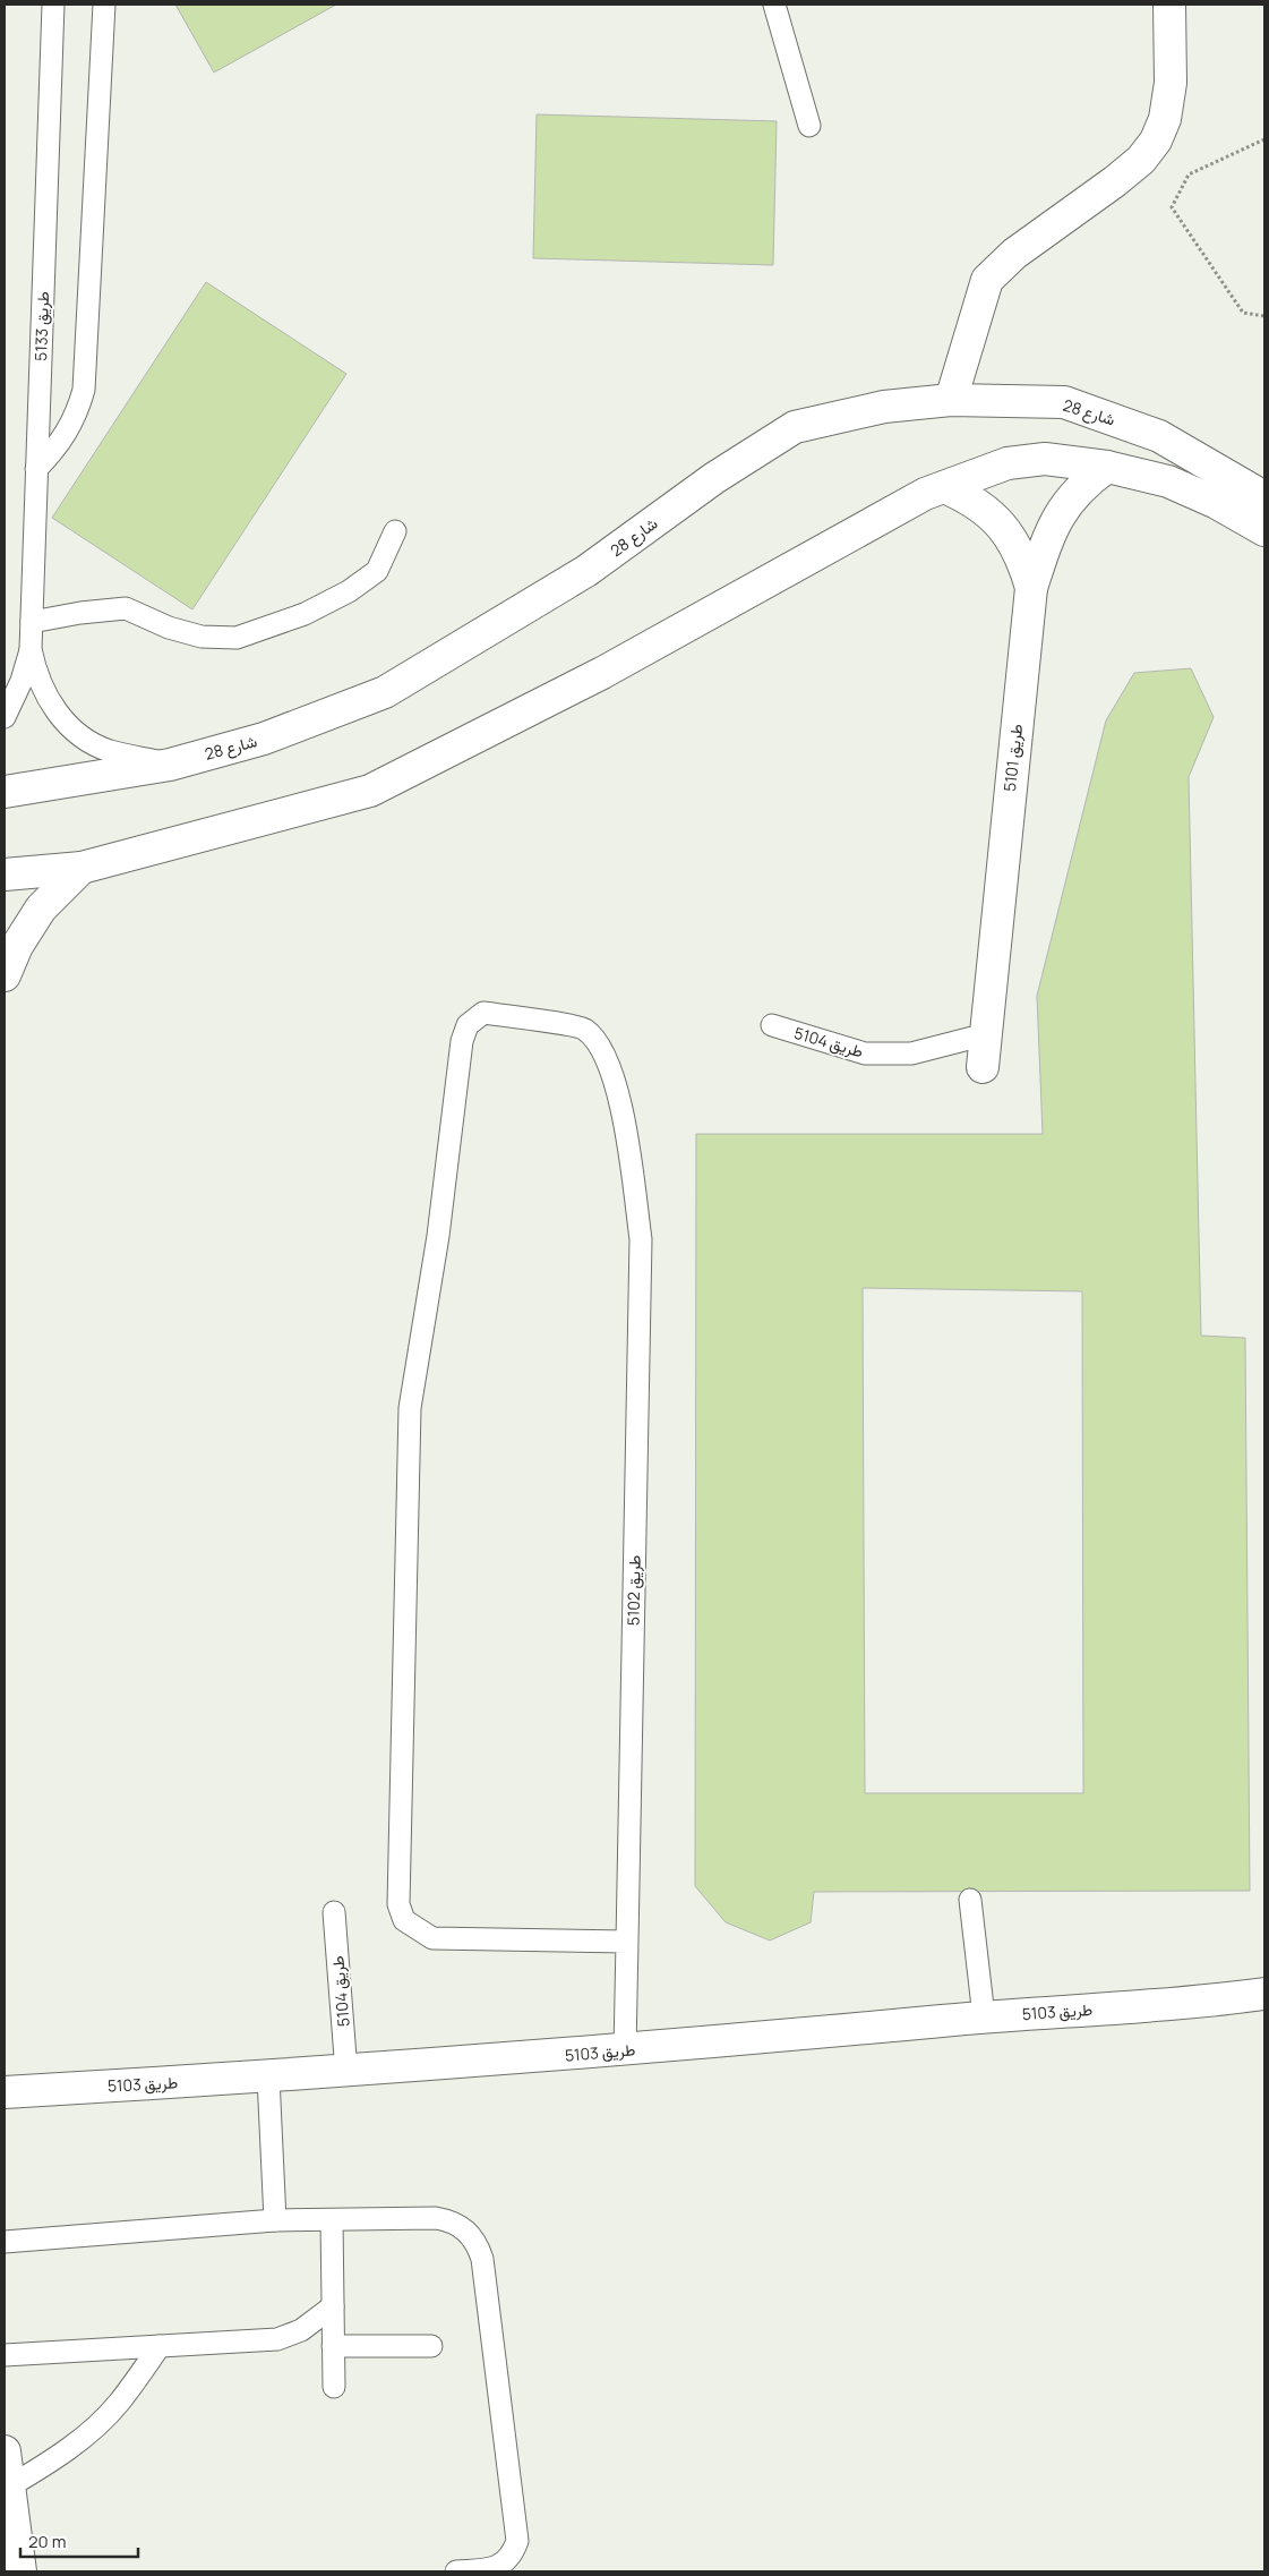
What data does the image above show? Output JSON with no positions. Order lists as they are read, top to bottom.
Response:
{
  "streets": {
    "main road": ["شارع 28", "طريق 5101", "طريق 5103"],
    "lane": ["طريق 5133", "طريق 5104", "طريق 5102"]
  },
  "crossings": [
    ["طريق 5133", "شارع 28"],
    ["طريق 5101", "طريق 5104"],
    ["طريق 5104", "طريق 5103"],
    ["طريق 5102", "طريق 5103"]
  ],
  "scale_bar": "20 m"
}
